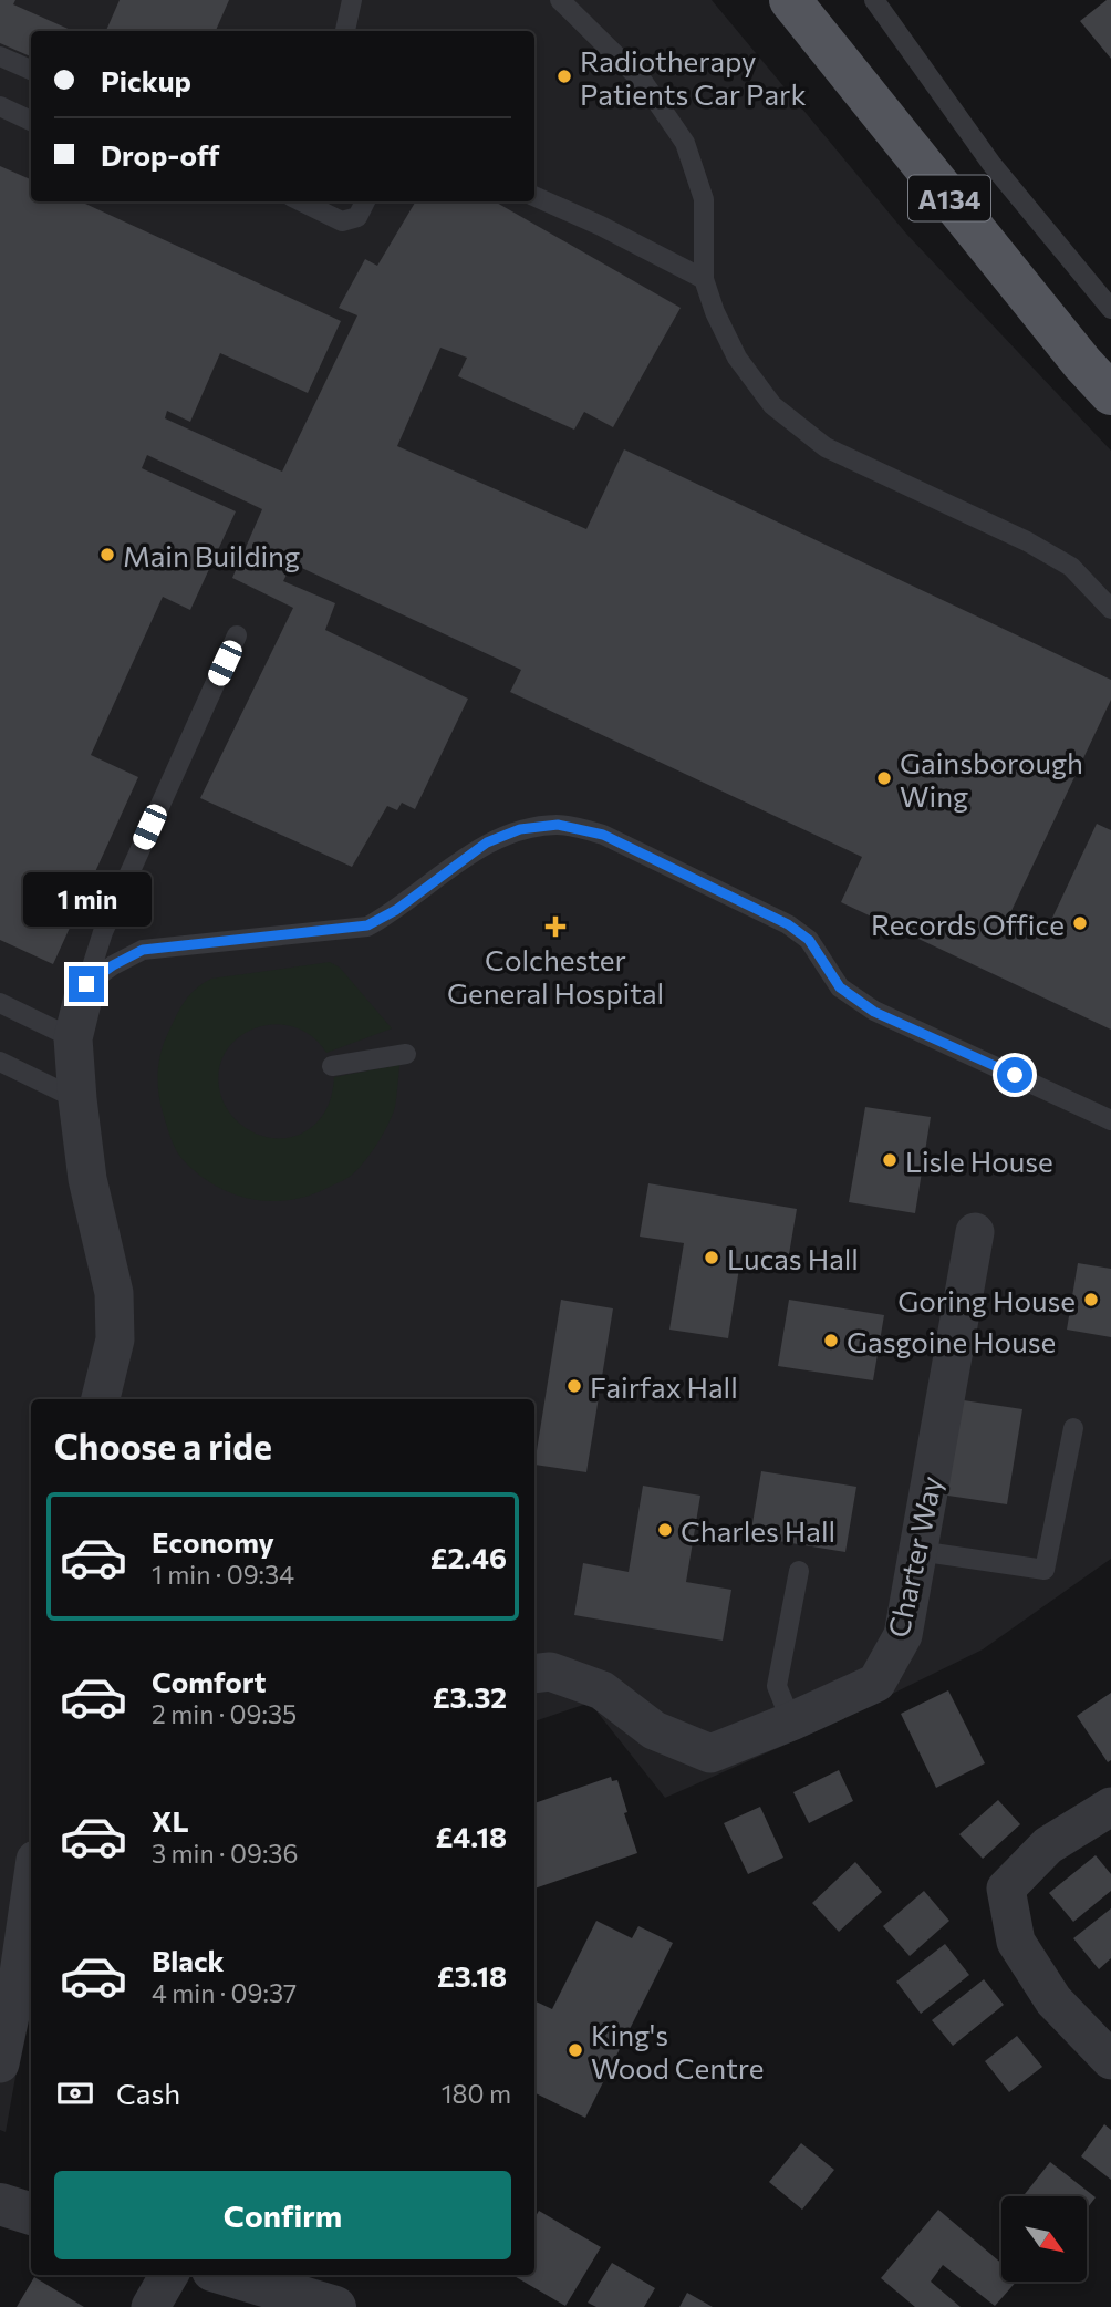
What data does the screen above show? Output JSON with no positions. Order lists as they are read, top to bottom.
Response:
{
  "streets": {
    "main road": ["A134"],
    "street": ["Charter Way"]
  },
  "places": {
    "other": [
      "Radiotherapy Patients Car Park",
      "Main Building",
      "Gainsborough Wing",
      "Records Office",
      "Lisle House",
      "Lucas Hall",
      "Goring House",
      "Gasgoine House",
      "Fairfax Hall",
      "Charles Hall",
      "King's Wood Centre"
    ],
    "health": ["Colchester General Hospital"]
  },
  "north": "bottom right",
  "page": {
    "banner": ["Pickup", "Drop-off"],
    "bubble": "1 min",
    "heading": "Choose a ride",
    "list": [
      {
        "name": "Economy",
        "note": "1 min · 09:34",
        "value": "£2.46"
      },
      {
        "name": "Comfort",
        "note": "2 min · 09:35",
        "value": "£3.32"
      },
      {
        "name": "XL",
        "note": "3 min · 09:36",
        "value": "£4.18"
      },
      {
        "name": "Black",
        "note": "4 min · 09:37",
        "value": "£3.18"
      }
    ],
    "pay": ["Cash", "180 m"],
    "buttons": "Confirm"
  }
}
